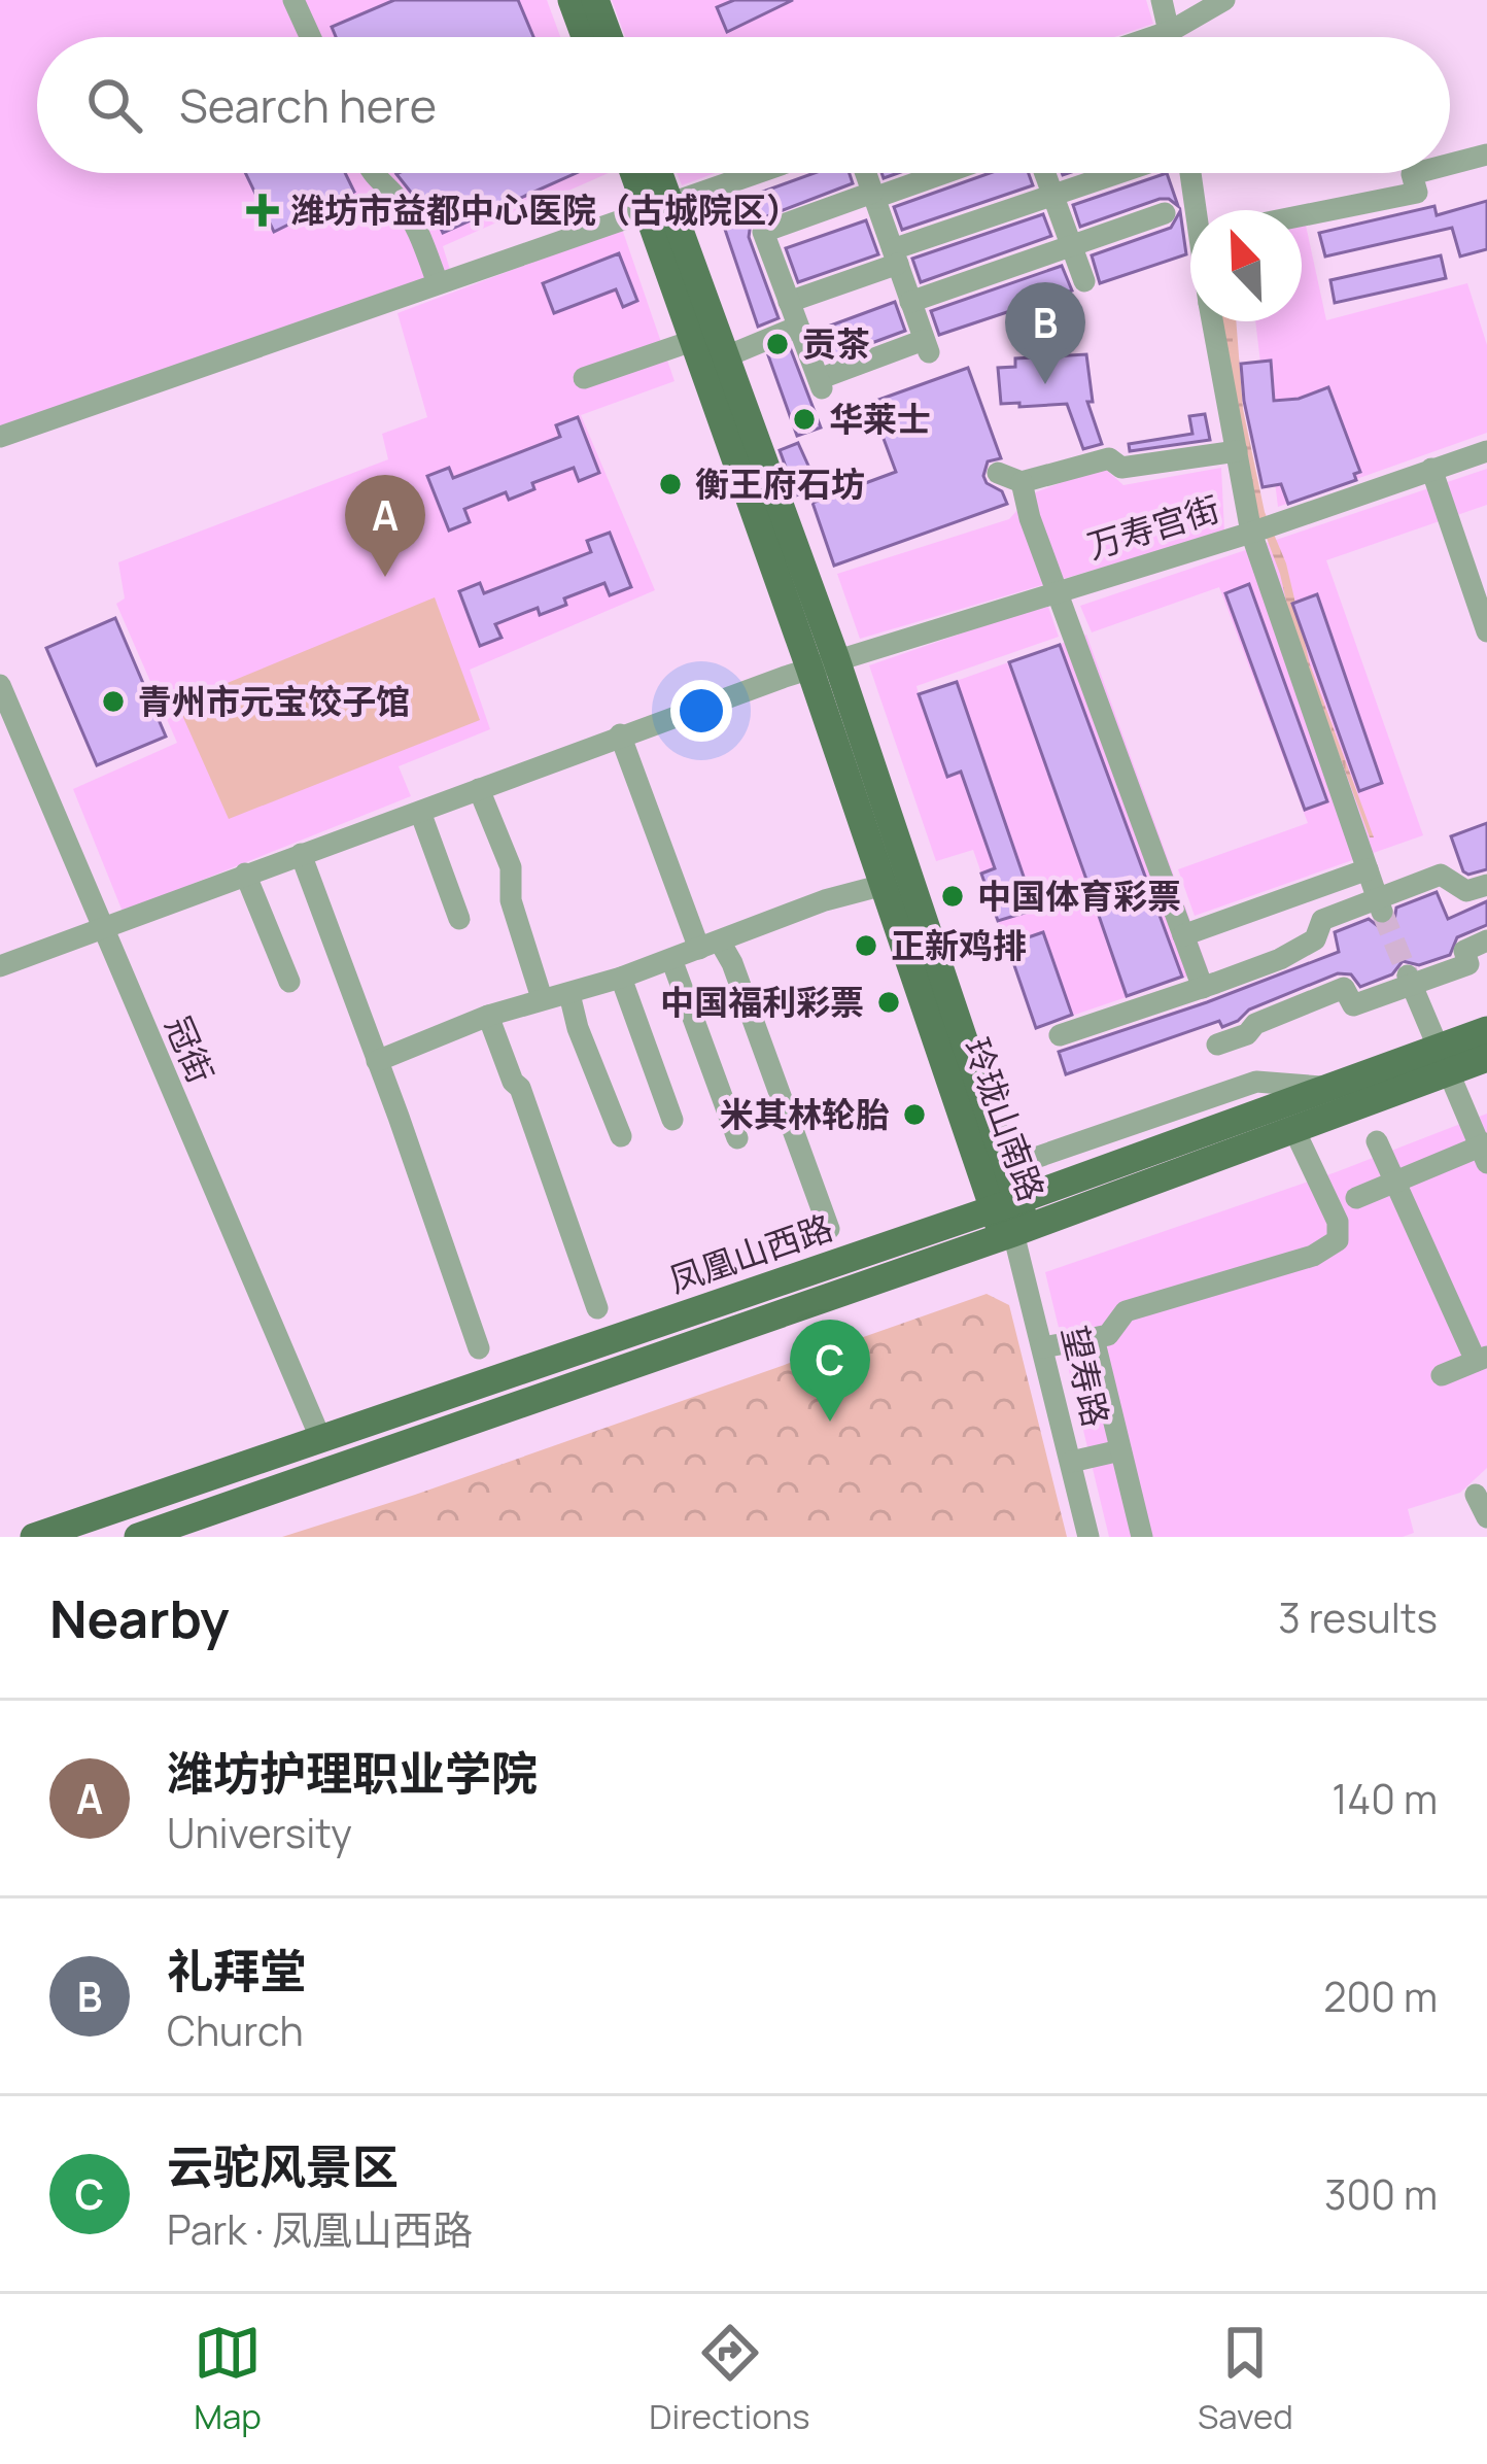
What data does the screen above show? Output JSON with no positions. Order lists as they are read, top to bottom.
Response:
{
  "streets": {
    "main road": ["玲珑山南路", "凤凰山西路"],
    "street": ["万寿宫街", "冠街", "望寿路"]
  },
  "crossings": [
    ["万寿宫街", "冠街"],
    ["万寿宫街", "玲珑山南路"],
    ["冠街", "凤凰山西路"],
    ["玲珑山南路", "凤凰山西路"],
    ["玲珑山南路", "望寿路"],
    ["凤凰山西路", "望寿路"]
  ],
  "places": {
    "health": ["潍坊市益都中心医院（古城院区）"],
    "other": [
      "贡茶",
      "华莱士",
      "衡王府石坊",
      "青州市元宝饺子馆",
      "中国体育彩票",
      "正新鸡排",
      "中国福利彩票",
      "米其林轮胎"
    ]
  },
  "north": "top left",
  "page": {
    "search": "Search here",
    "pins": ["B", "A", "C"],
    "heading": ["Nearby", "3 results"],
    "list": [
      {
        "mark": "A",
        "name": "潍坊护理职业学院",
        "note": "University",
        "value": "140 m"
      },
      {
        "mark": "B",
        "name": "礼拜堂",
        "note": "Church",
        "value": "200 m"
      },
      {
        "mark": "C",
        "name": "云驼风景区",
        "note": "Park · 凤凰山西路",
        "value": "300 m"
      }
    ],
    "nav": ["Map", "Directions", "Saved"]
  }
}
